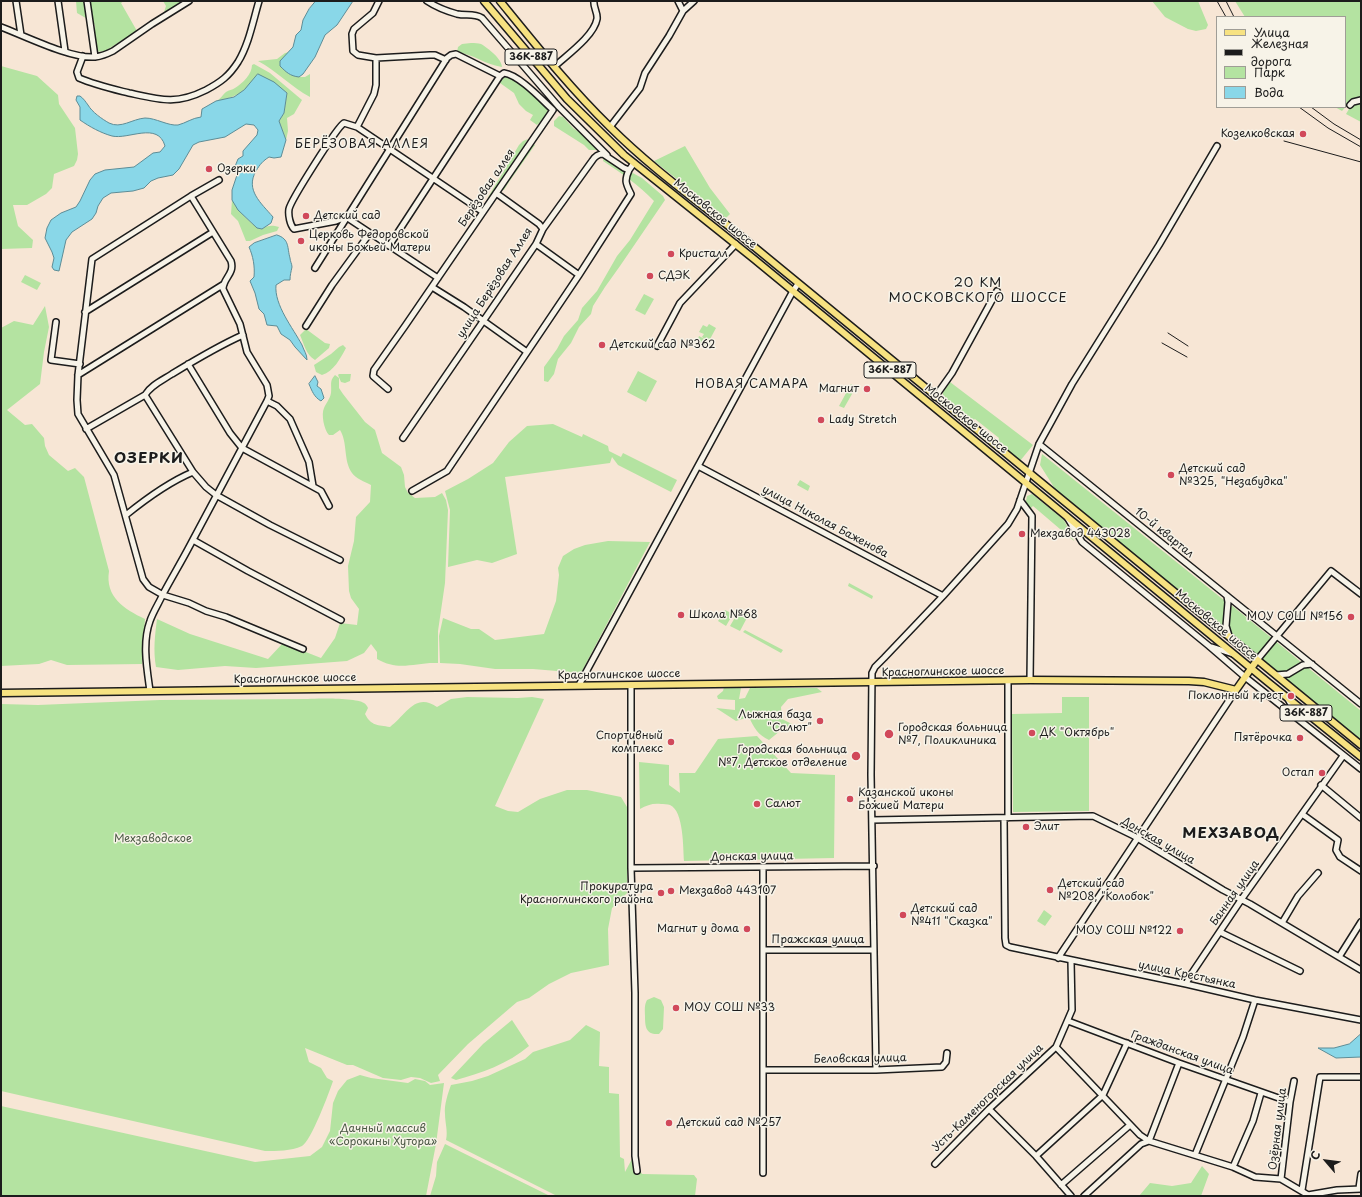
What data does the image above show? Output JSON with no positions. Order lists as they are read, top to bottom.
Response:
{
  "streets": {
    "main road": ["36К-887", "Московское шоссе", "Красноглинское шоссе"],
    "street": [
      "Берёзовая аллея",
      "улица Берёзовая Аллея",
      "улица Николая Баженова",
      "10-й квартал",
      "Донская улица",
      "Банная улица",
      "Пражская улица",
      "улица Крестьянка",
      "Гражданская улица",
      "Беловская улица",
      "Усть-Каменогорская улица",
      "Озёрная улица"
    ]
  },
  "crossings": [
    ["Донская улица", "Банная улица"],
    ["Донская улица", "улица Крестьянка"],
    ["Банная улица", "улица Крестьянка"],
    ["Гражданская улица", "Озёрная улица"]
  ],
  "districts": [
    "БЕРЁЗОВАЯ АЛЛЕЯ",
    "20 КМ МОСКОВСКОГО ШОССЕ",
    "НОВАЯ САМАРА",
    "ОЗЕРКИ",
    "МЕХЗАВОД"
  ],
  "parks": ["Мехзаводское", "Дачный массив «Сорокины Хутора»"],
  "places": [
    "Козелковская",
    "Озерки",
    "Детский сад",
    "Церковь Федоровской иконы Божьей Матери",
    "Кристалл",
    "СДЭК",
    "Детский сад №362",
    "Магнит",
    "Lady Stretch",
    "Детский сад №325, \"Незабудка\"",
    "Мехзавод 443028",
    "Школа №68",
    "МОУ СОШ №156",
    "Поклонный крест",
    "Лыжная база \"Салют\"",
    "ДК \"Октябрь\"",
    "Городская больница №7, Поликлиника",
    "Пятёрочка",
    "Спортивный комплекс",
    "Городская больница №7, Детское отделение",
    "Остап",
    "Казанской иконы Божией Матери",
    "Салют",
    "Элит",
    "Детский сад №208, \"Колобок\"",
    "Мехзавод 443107",
    "Прокуратура Красноглинского района",
    "Детский сад №411 \"Сказка\"",
    "Магнит у дома",
    "МОУ СОШ №122",
    "МОУ СОШ №33",
    "Детский сад №257"
  ],
  "legend": [
    "Улица",
    "Железная дорога",
    "Парк",
    "Вода"
  ],
  "north": "top left"
}
